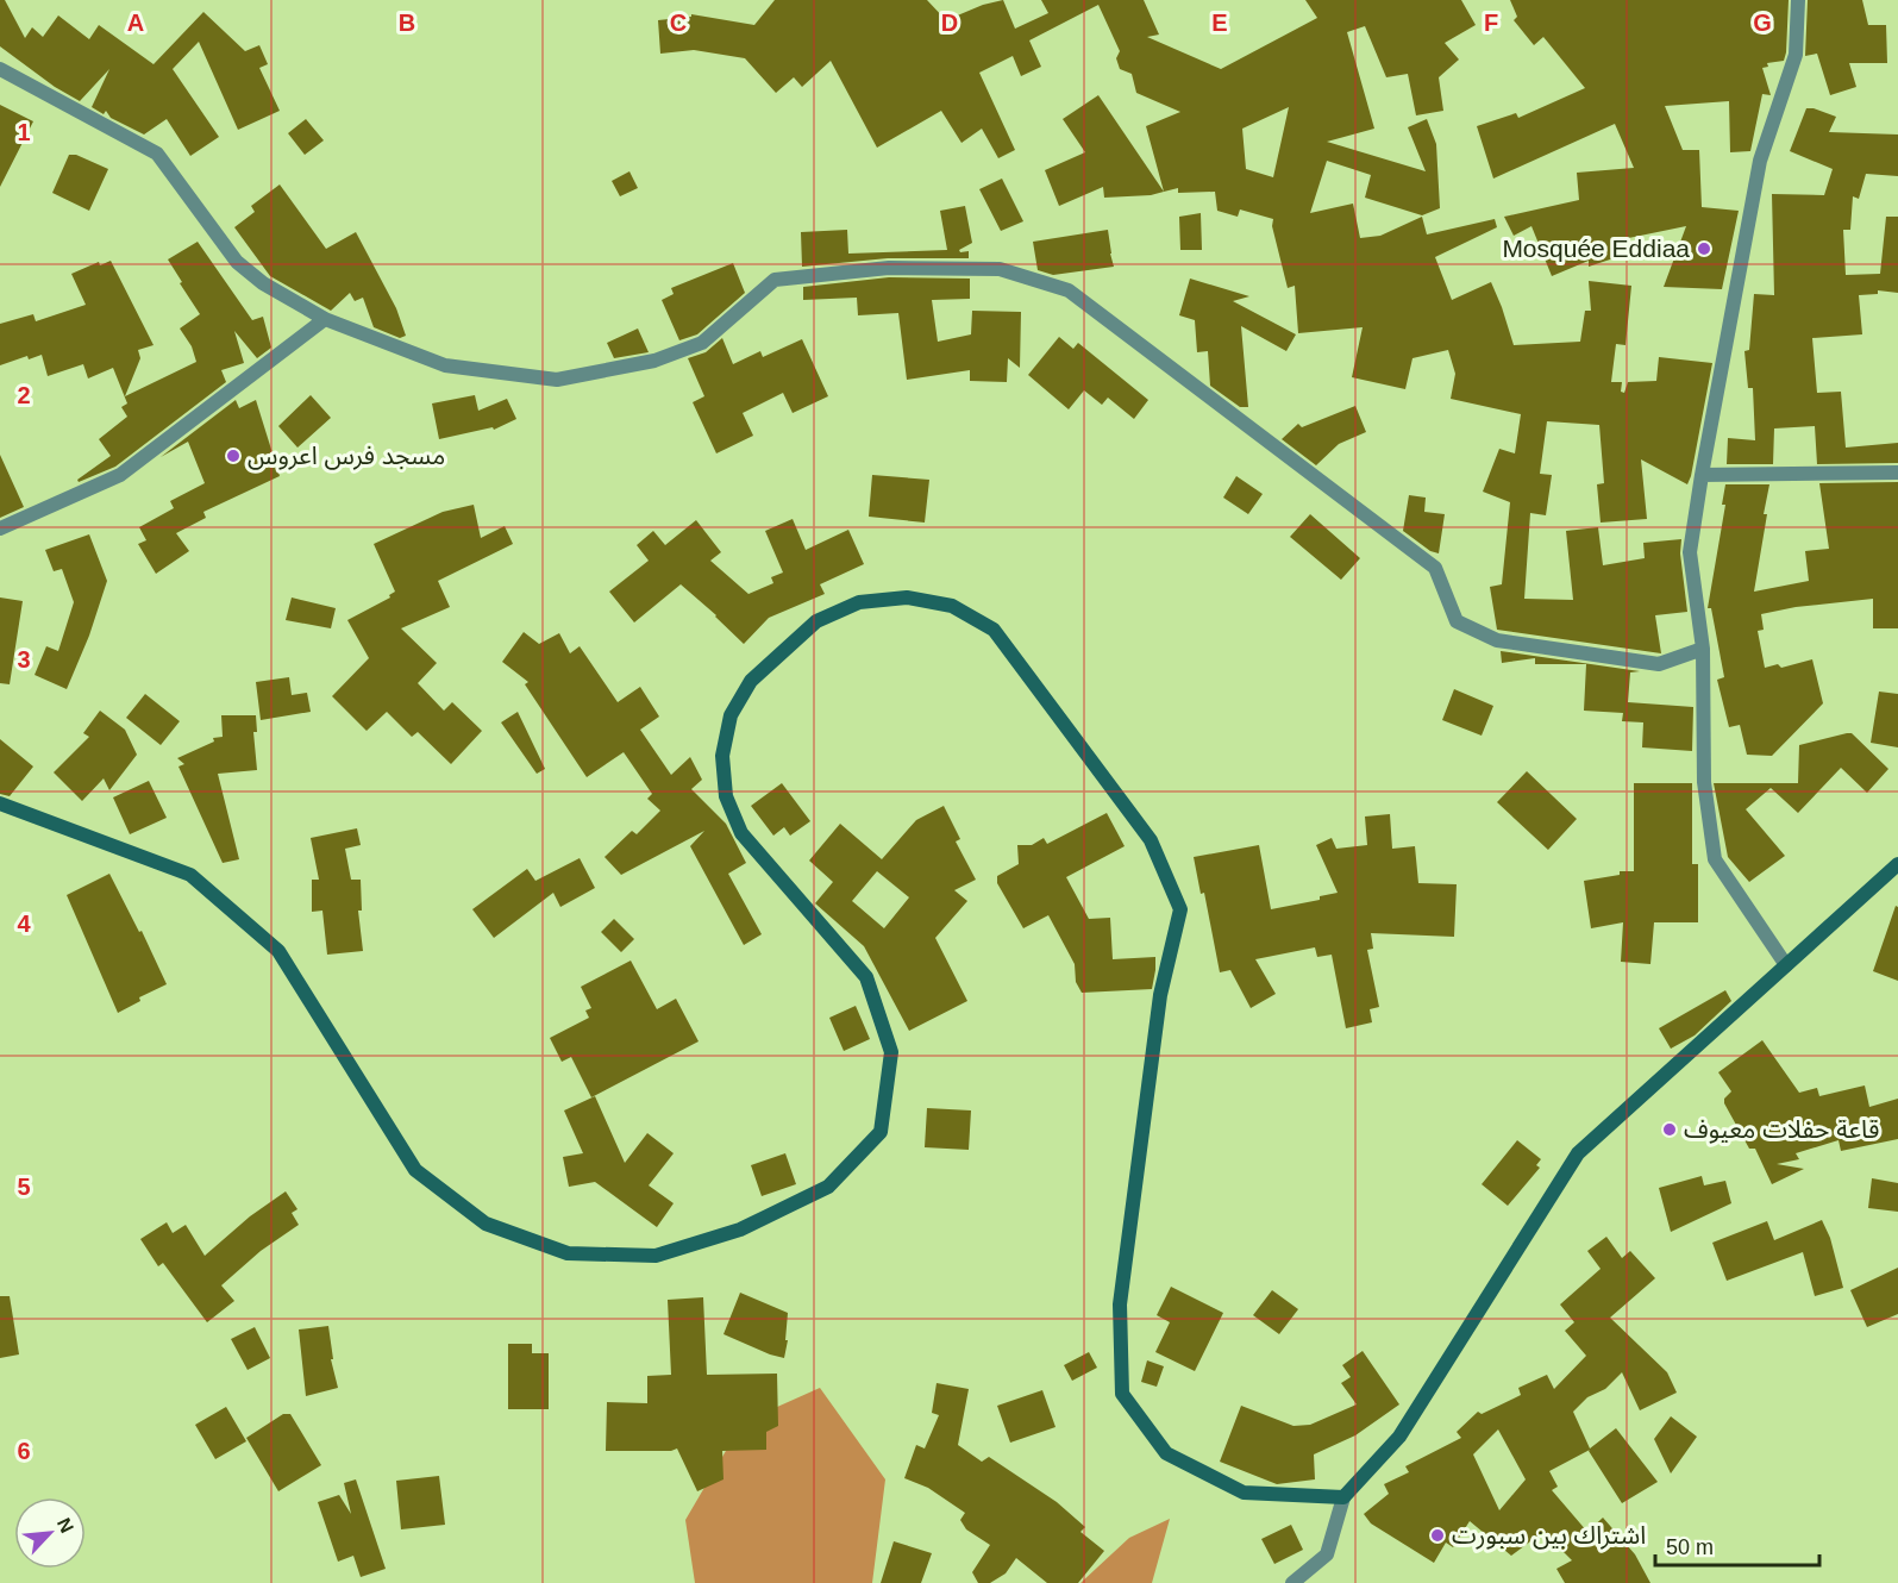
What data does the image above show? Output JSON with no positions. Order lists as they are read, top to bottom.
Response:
{
  "places": [
    "Mosquée Eddiaa",
    "مسجد فرس اعروس",
    "قاعة حفلات معيوف",
    "اشتراك بين سبورت"
  ],
  "scale_bar": "50 m",
  "north": "top right",
  "grid": {
    "columns": [
      "A",
      "B",
      "C",
      "D",
      "E",
      "F",
      "G"
    ],
    "rows": [
      "1",
      "2",
      "3",
      "4",
      "5",
      "6"
    ]
  }
}
